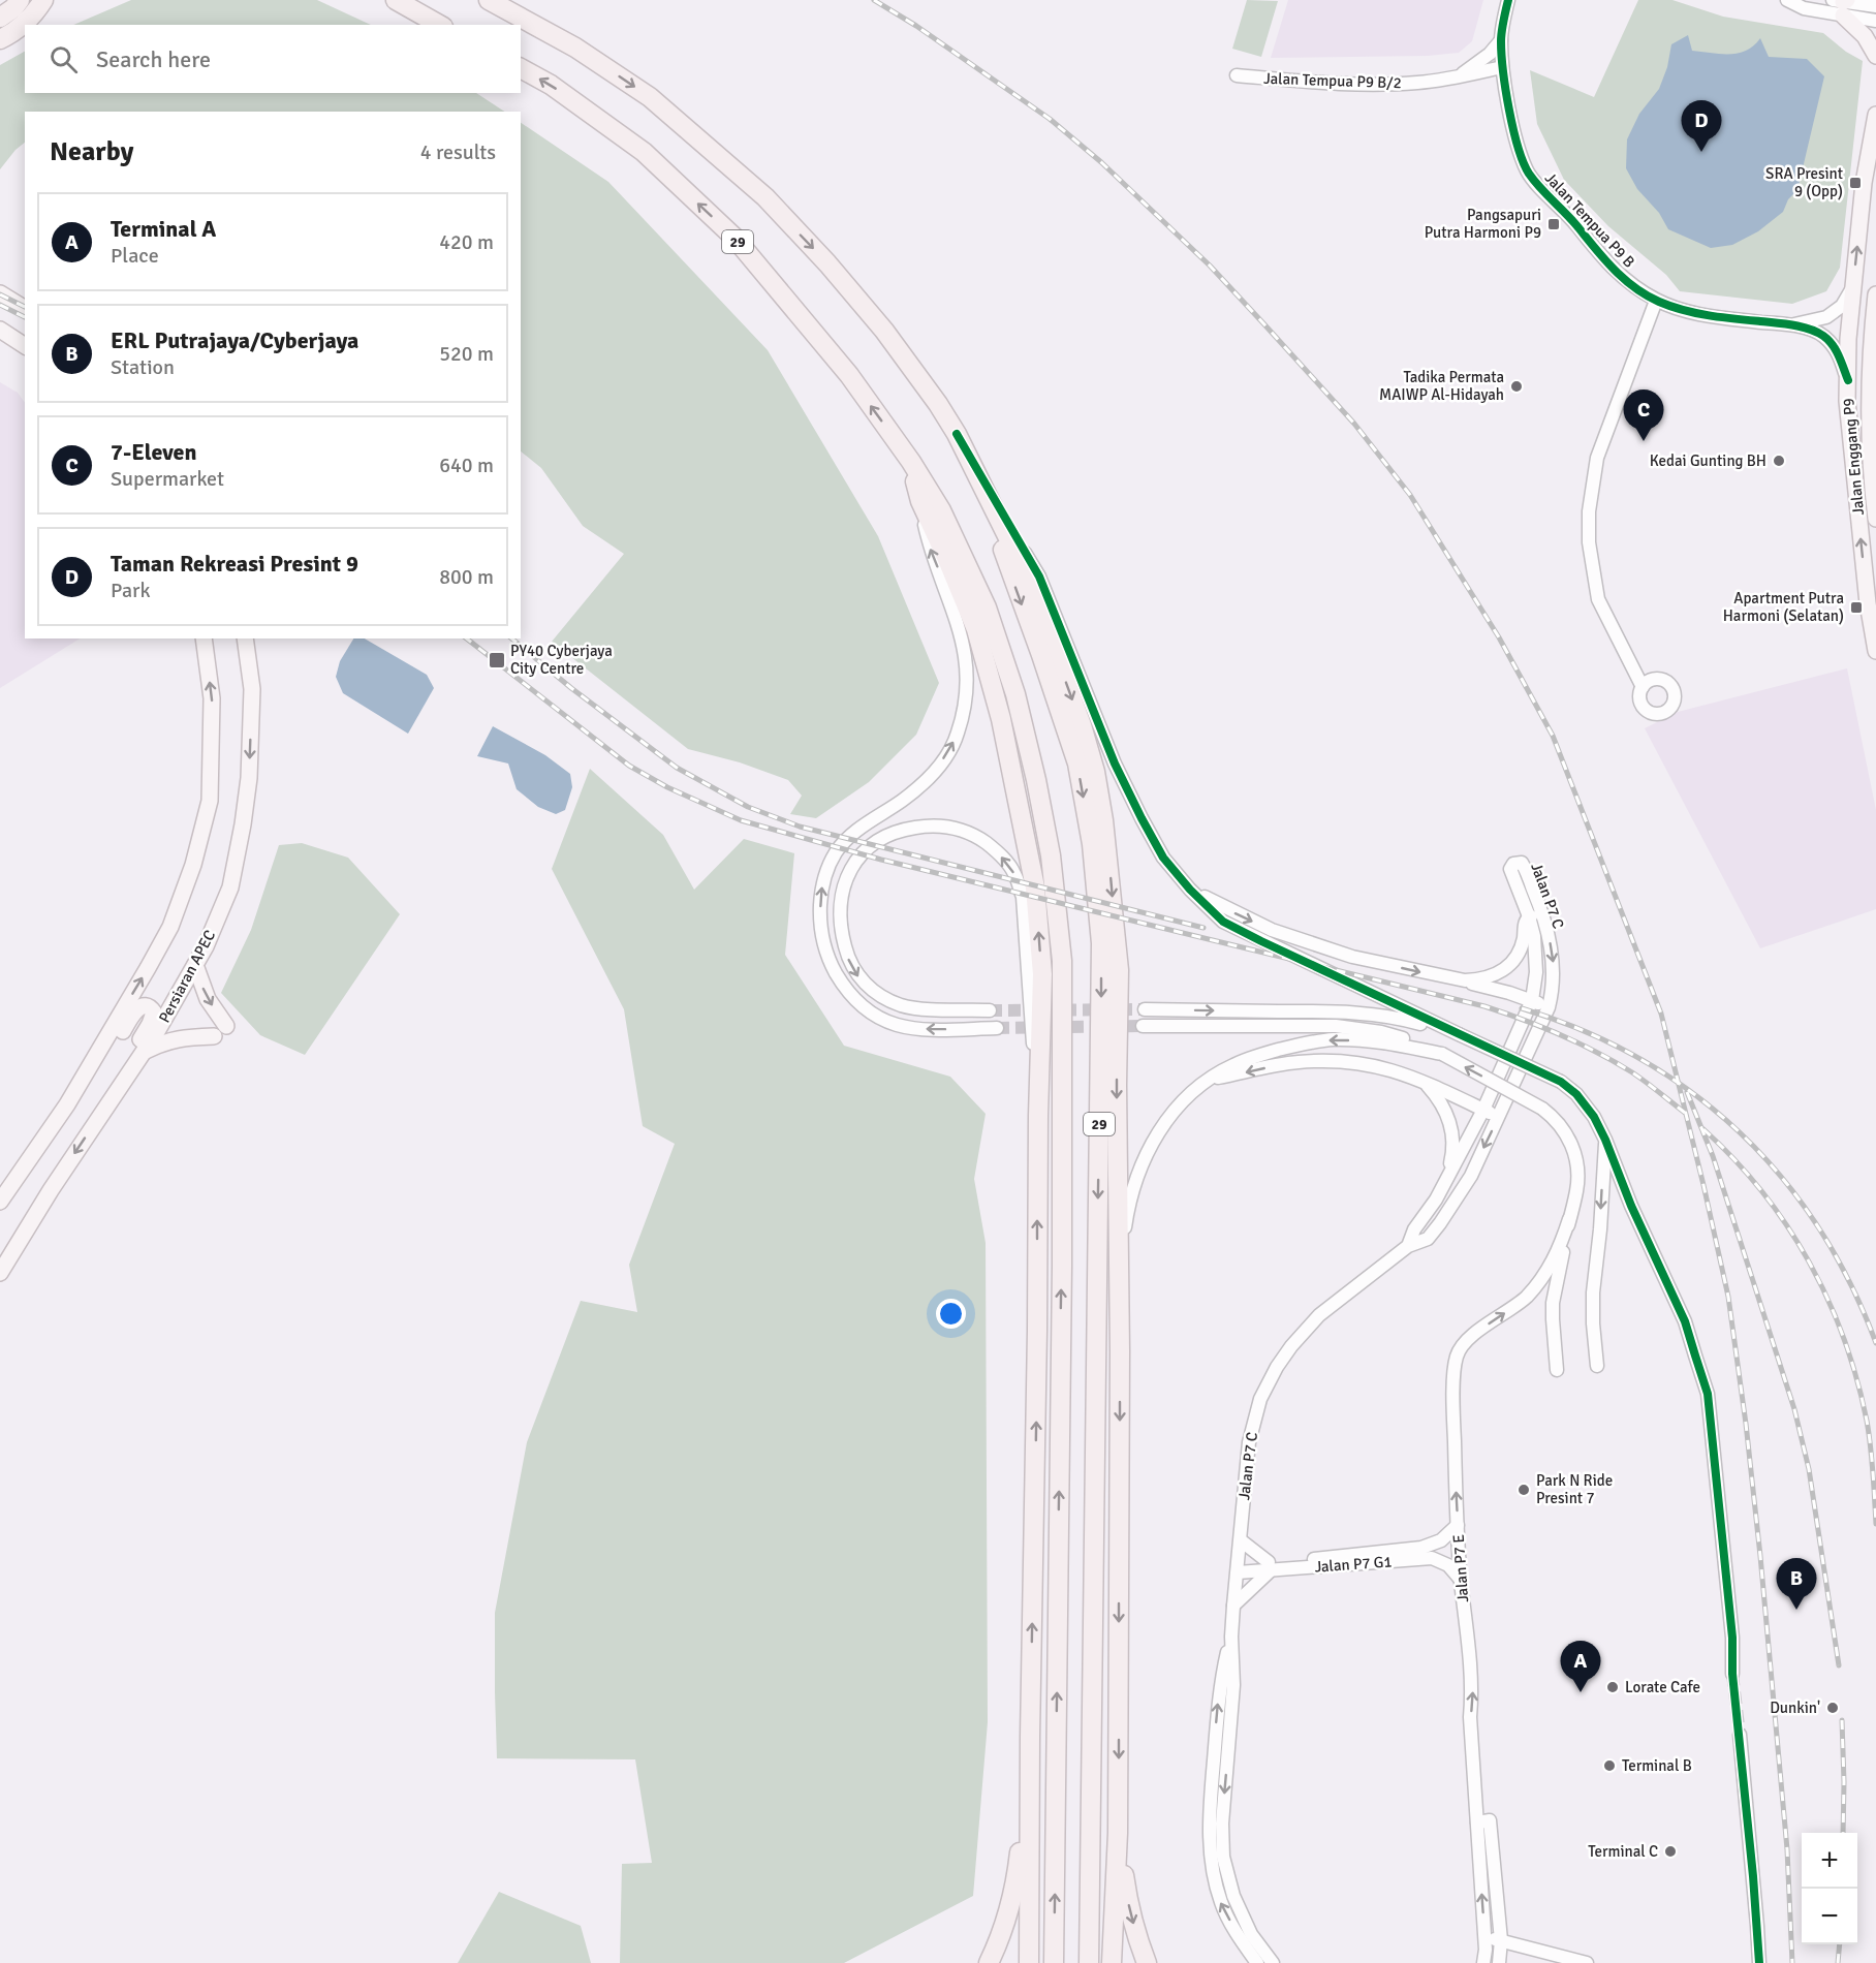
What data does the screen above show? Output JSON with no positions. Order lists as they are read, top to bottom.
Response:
{
  "streets": {
    "highway": ["29"],
    "main road": ["Jalan Enggang P9", "Persiaran APEC"],
    "street": [
      "Jalan Tempua P9 B/2",
      "Jalan Tempua P9 B",
      "Jalan P7 C",
      "Jalan P7 G1",
      "Jalan P7 E"
    ]
  },
  "crossings": [
    ["Jalan Tempua P9 B/2", "Jalan Tempua P9 B"],
    ["Jalan Tempua P9 B", "Jalan Enggang P9"],
    ["Jalan P7 C", "Jalan P7 G1"],
    ["Jalan P7 G1", "Jalan P7 E"]
  ],
  "places": {
    "transit": [
      "SRA Presint 9 (Opp)",
      "Pangsapuri Putra Harmoni P9",
      "Apartment Putra Harmoni (Selatan)",
      "PY40 Cyberjaya City Centre"
    ],
    "other": [
      "Tadika Permata MAIWP Al-Hidayah",
      "Kedai Gunting BH",
      "Park N Ride Presint 7",
      "Lorate Cafe",
      "Dunkin'",
      "Terminal B",
      "Terminal C"
    ]
  },
  "page": {
    "search": "Search here",
    "pins": [
      "D",
      "C",
      "B",
      "A"
    ],
    "heading": ["Nearby", "4 results"],
    "list": [
      {
        "mark": "A",
        "name": "Terminal A",
        "note": "Place",
        "value": "420 m"
      },
      {
        "mark": "B",
        "name": "ERL Putrajaya/Cyberjaya",
        "note": "Station",
        "value": "520 m"
      },
      {
        "mark": "C",
        "name": "7-Eleven",
        "note": "Supermarket",
        "value": "640 m"
      },
      {
        "mark": "D",
        "name": "Taman Rekreasi Presint 9",
        "note": "Park",
        "value": "800 m"
      }
    ],
    "map_buttons": ["+", "−"]
  }
}
